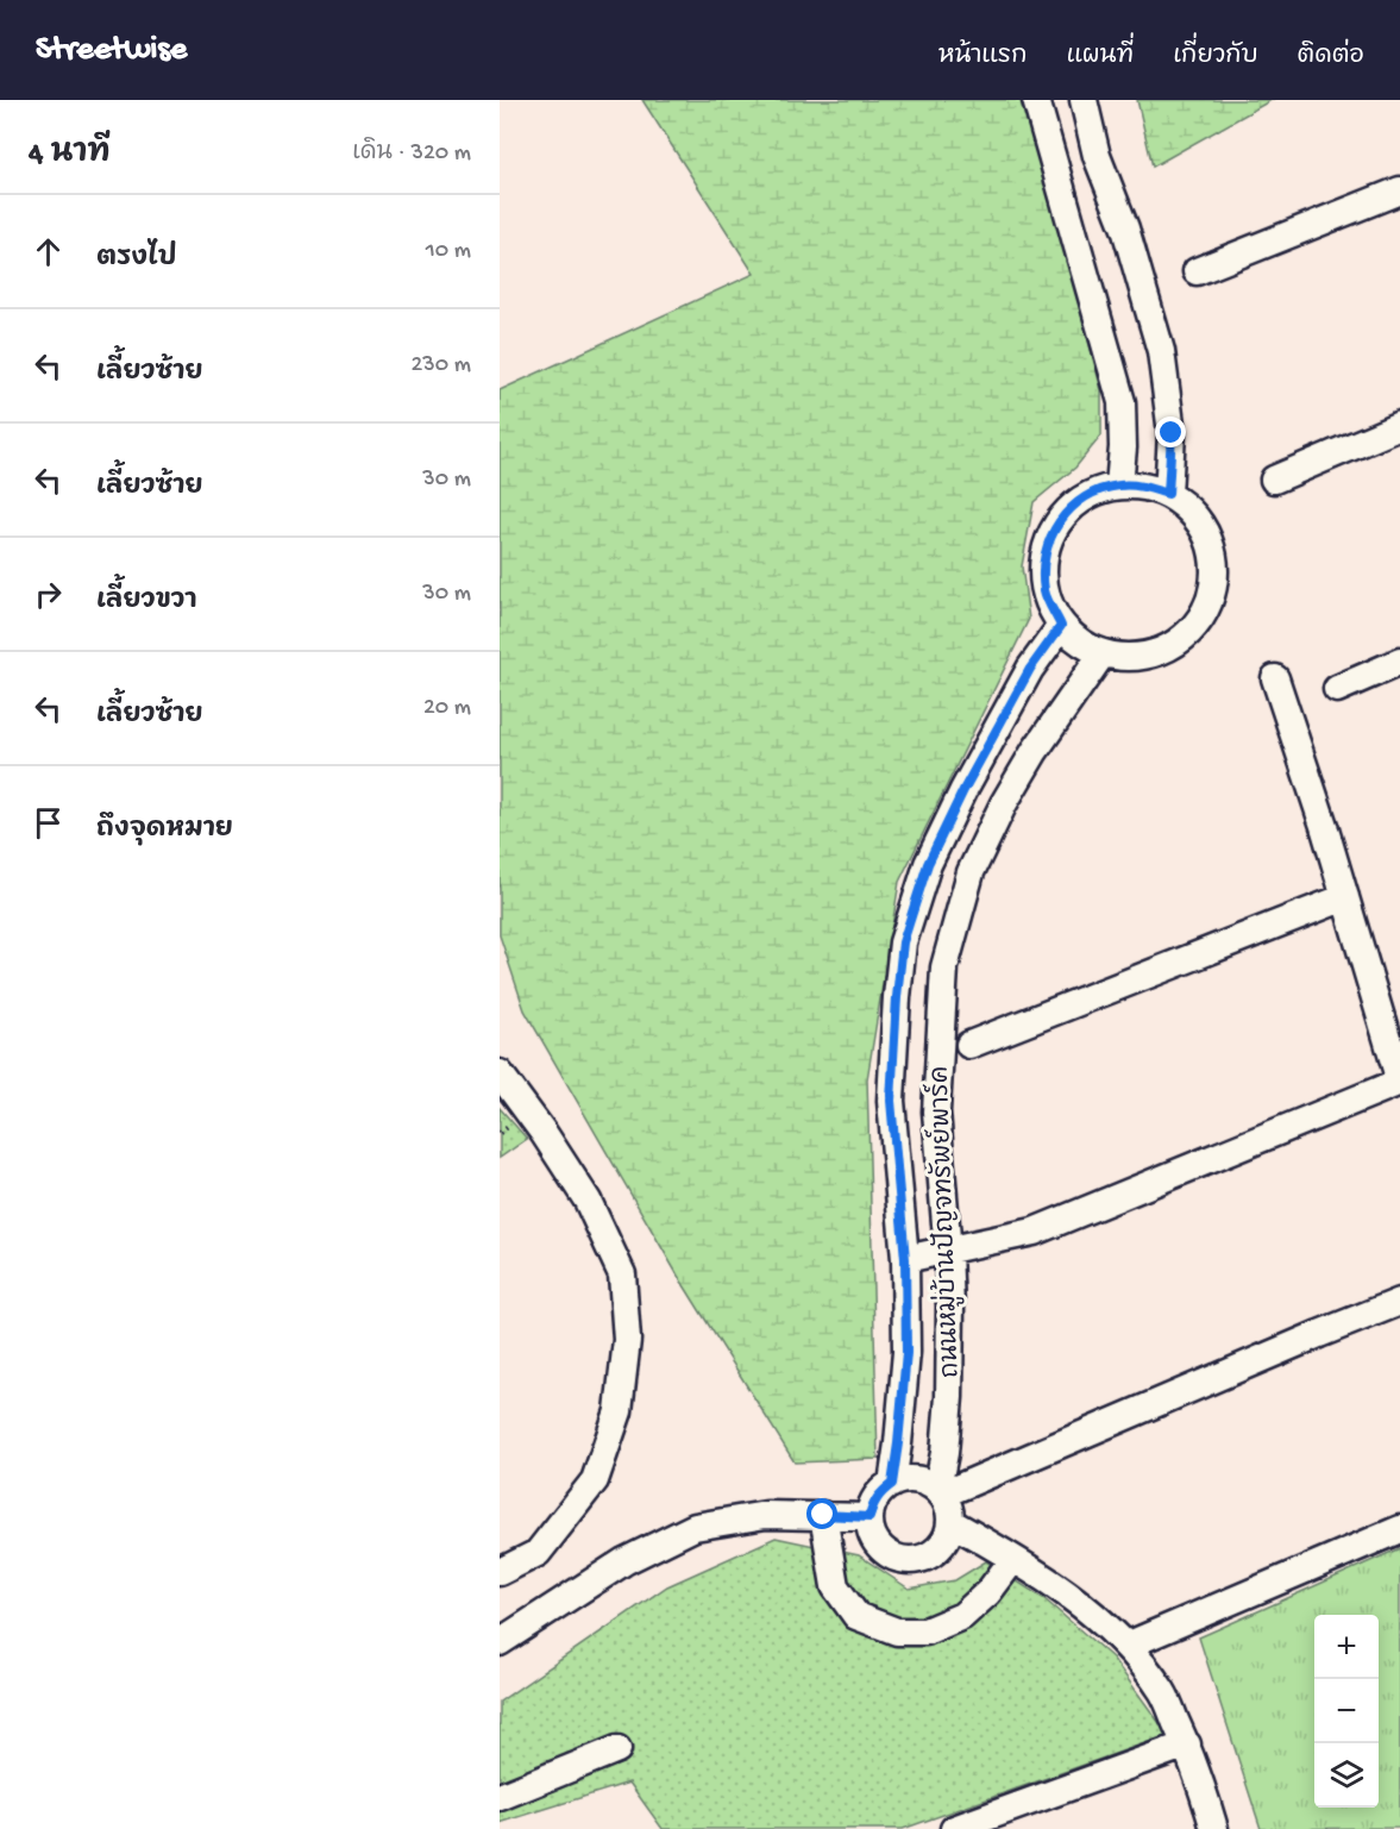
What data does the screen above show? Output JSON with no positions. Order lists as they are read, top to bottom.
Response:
{
  "streets": {
    "street": ["ถนนหมู่บ้านปัญจทรัพย์พาร์ค"]
  },
  "page": {
    "header": "Streetwise",
    "nav": [
      "หน้าแรก",
      "แผนที่",
      "เกี่ยวกับ",
      "ติดต่อ"
    ],
    "heading": ["4 นาที", "เดิน · 320 m"],
    "list": [
      ["ตรงไป", "10 m"],
      ["เลี้ยวซ้าย", "230 m"],
      ["เลี้ยวซ้าย", "30 m"],
      ["เลี้ยวขวา", "30 m"],
      ["เลี้ยวซ้าย", "20 m"],
      "ถึงจุดหมาย"
    ],
    "map_buttons": ["+", "−"]
  }
}
